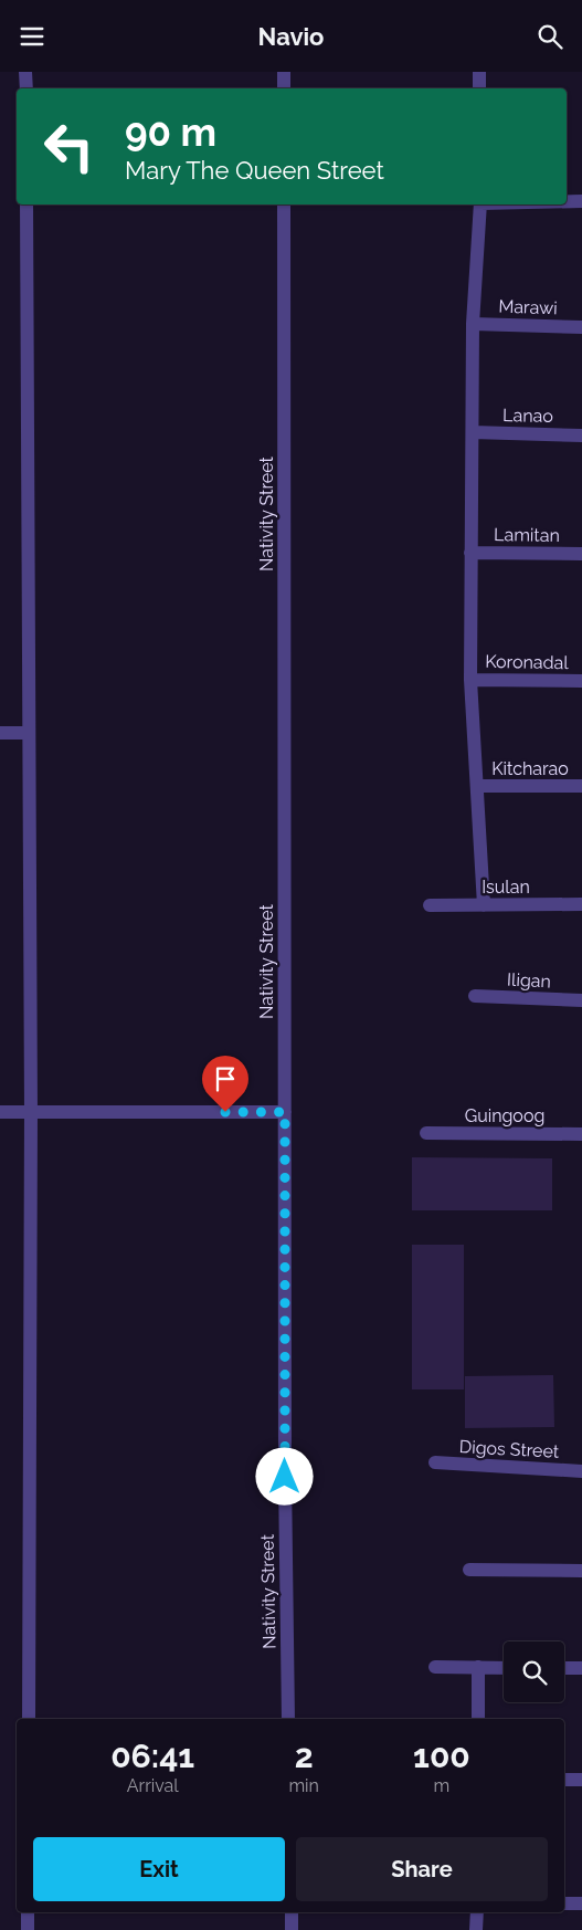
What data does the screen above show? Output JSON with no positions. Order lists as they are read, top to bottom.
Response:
{
  "streets": {
    "street": [
      "Marawi",
      "Lanao",
      "Nativity Street",
      "Lamitan",
      "Koronadal",
      "Kitcharao",
      "Isulan",
      "Iligan",
      "Guingoog",
      "Digos Street"
    ]
  },
  "page": {
    "header": "Navio",
    "turn": ["90 m", "Mary The Queen Street"],
    "eta": [
      "06:41",
      "Arrival",
      "2",
      "min",
      "100",
      "m"
    ],
    "buttons": ["Exit", "Share"]
  }
}
